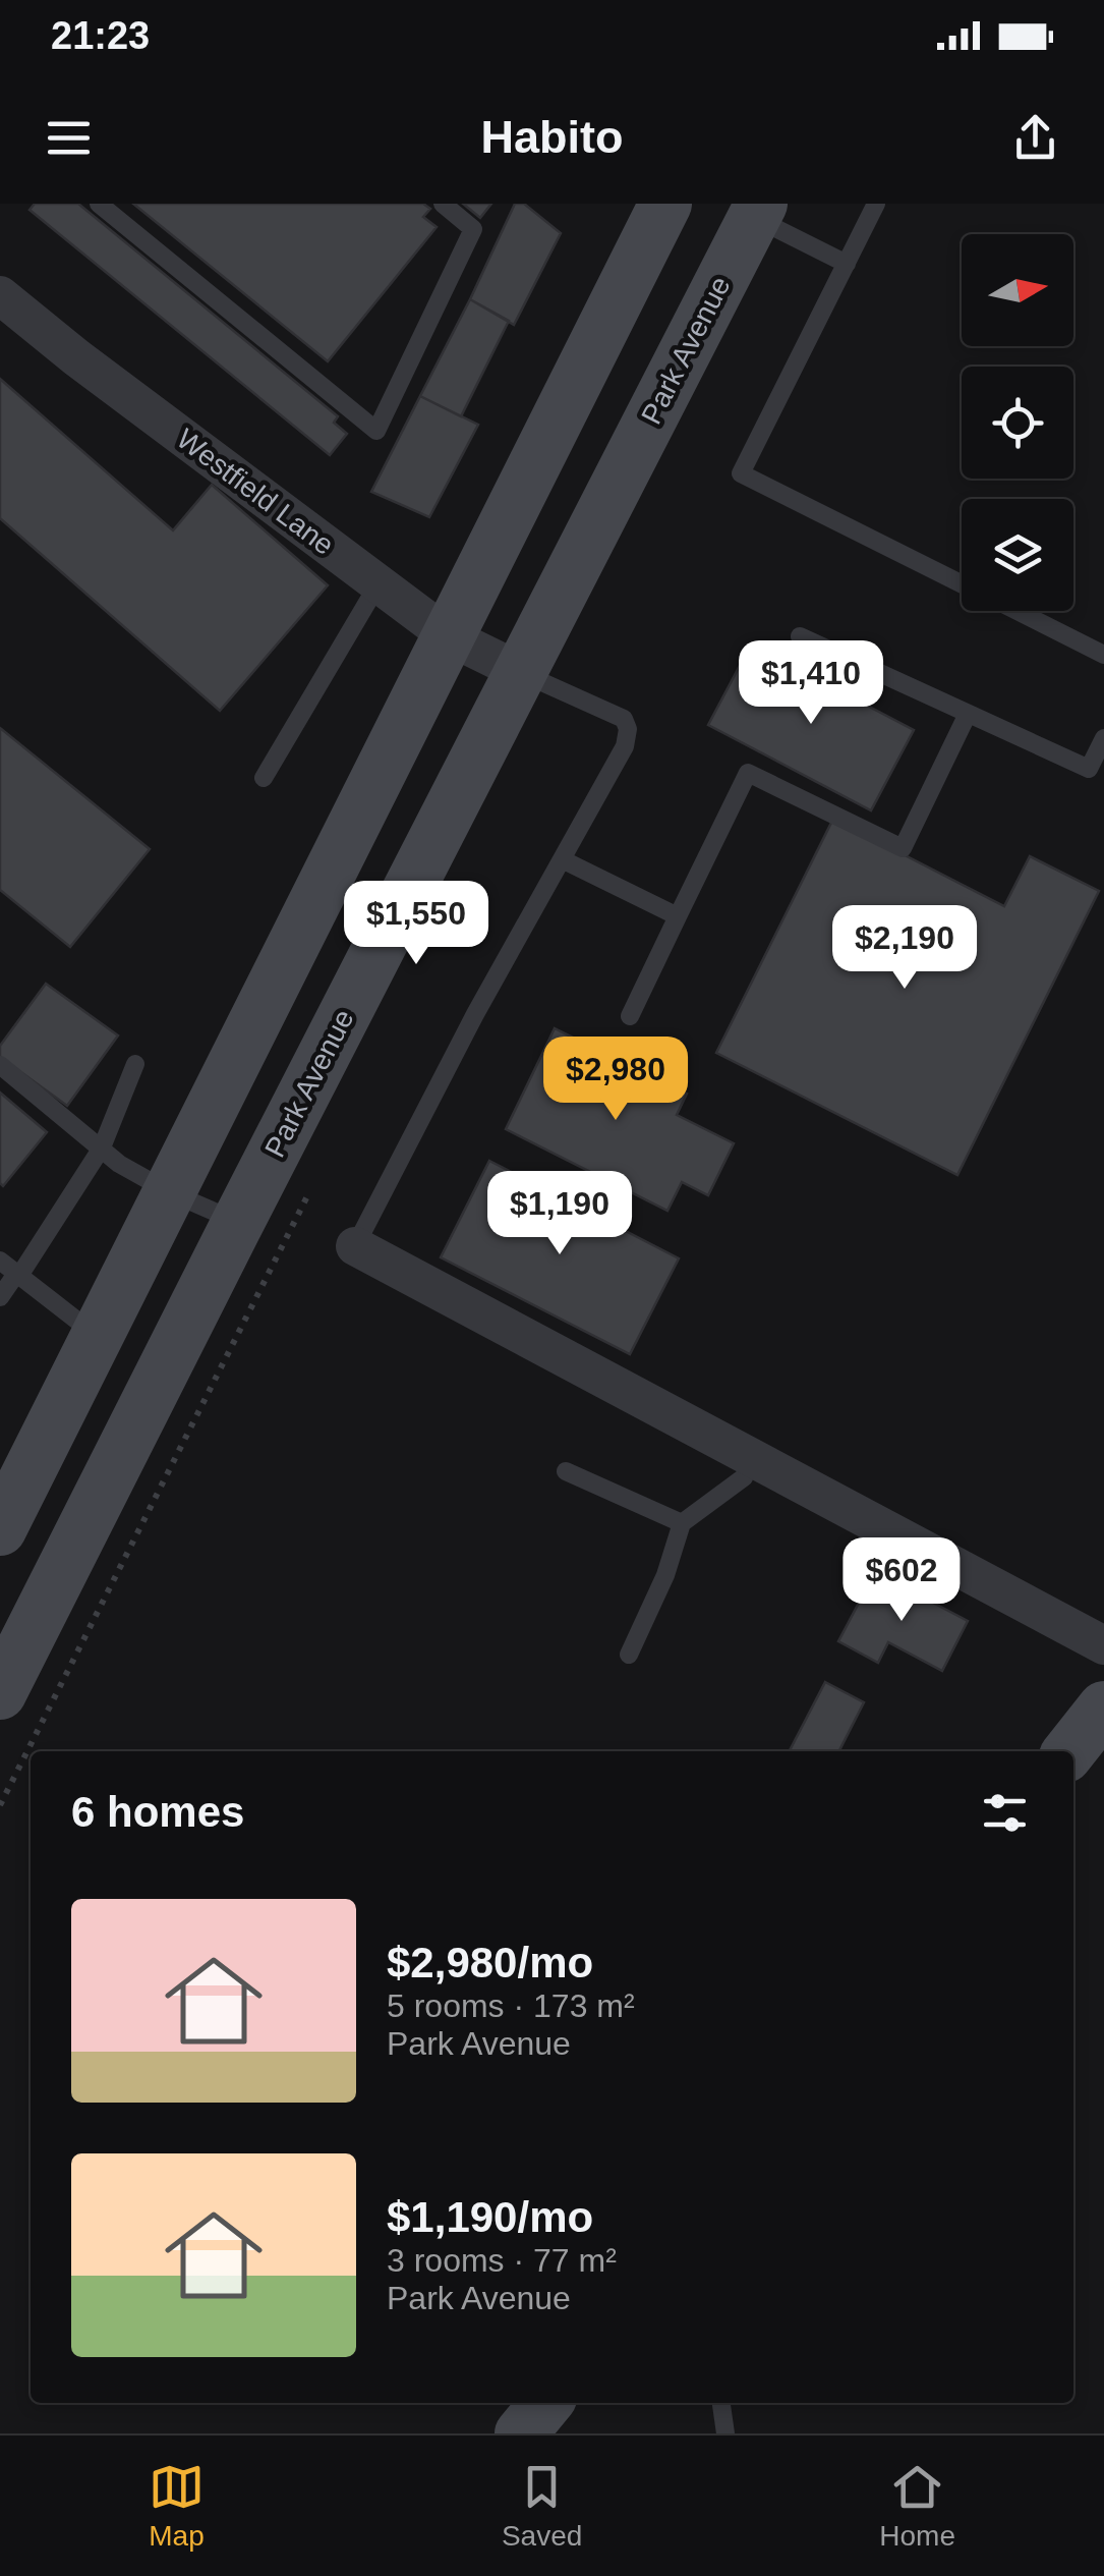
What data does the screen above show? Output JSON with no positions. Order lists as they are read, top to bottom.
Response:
{
  "streets": {
    "main road": ["Park Avenue"],
    "street": ["Westfield Lane"]
  },
  "crossings": [
    ["Park Avenue", "Westfield Lane"]
  ],
  "north": "right",
  "page": {
    "status": "21:23",
    "header": "Habito",
    "price": [
      "$1,410",
      "$1,550",
      "$2,190",
      "$2,980",
      "$1,190",
      "$602"
    ],
    "heading": "6 homes",
    "list": [
      {
        "name": "$2,980/mo",
        "note": "5 rooms · 173 m² · Park Avenue"
      },
      {
        "name": "$1,190/mo",
        "note": "3 rooms · 77 m² · Park Avenue"
      }
    ],
    "tabs": ["Map", "Saved", "Home"]
  }
}
